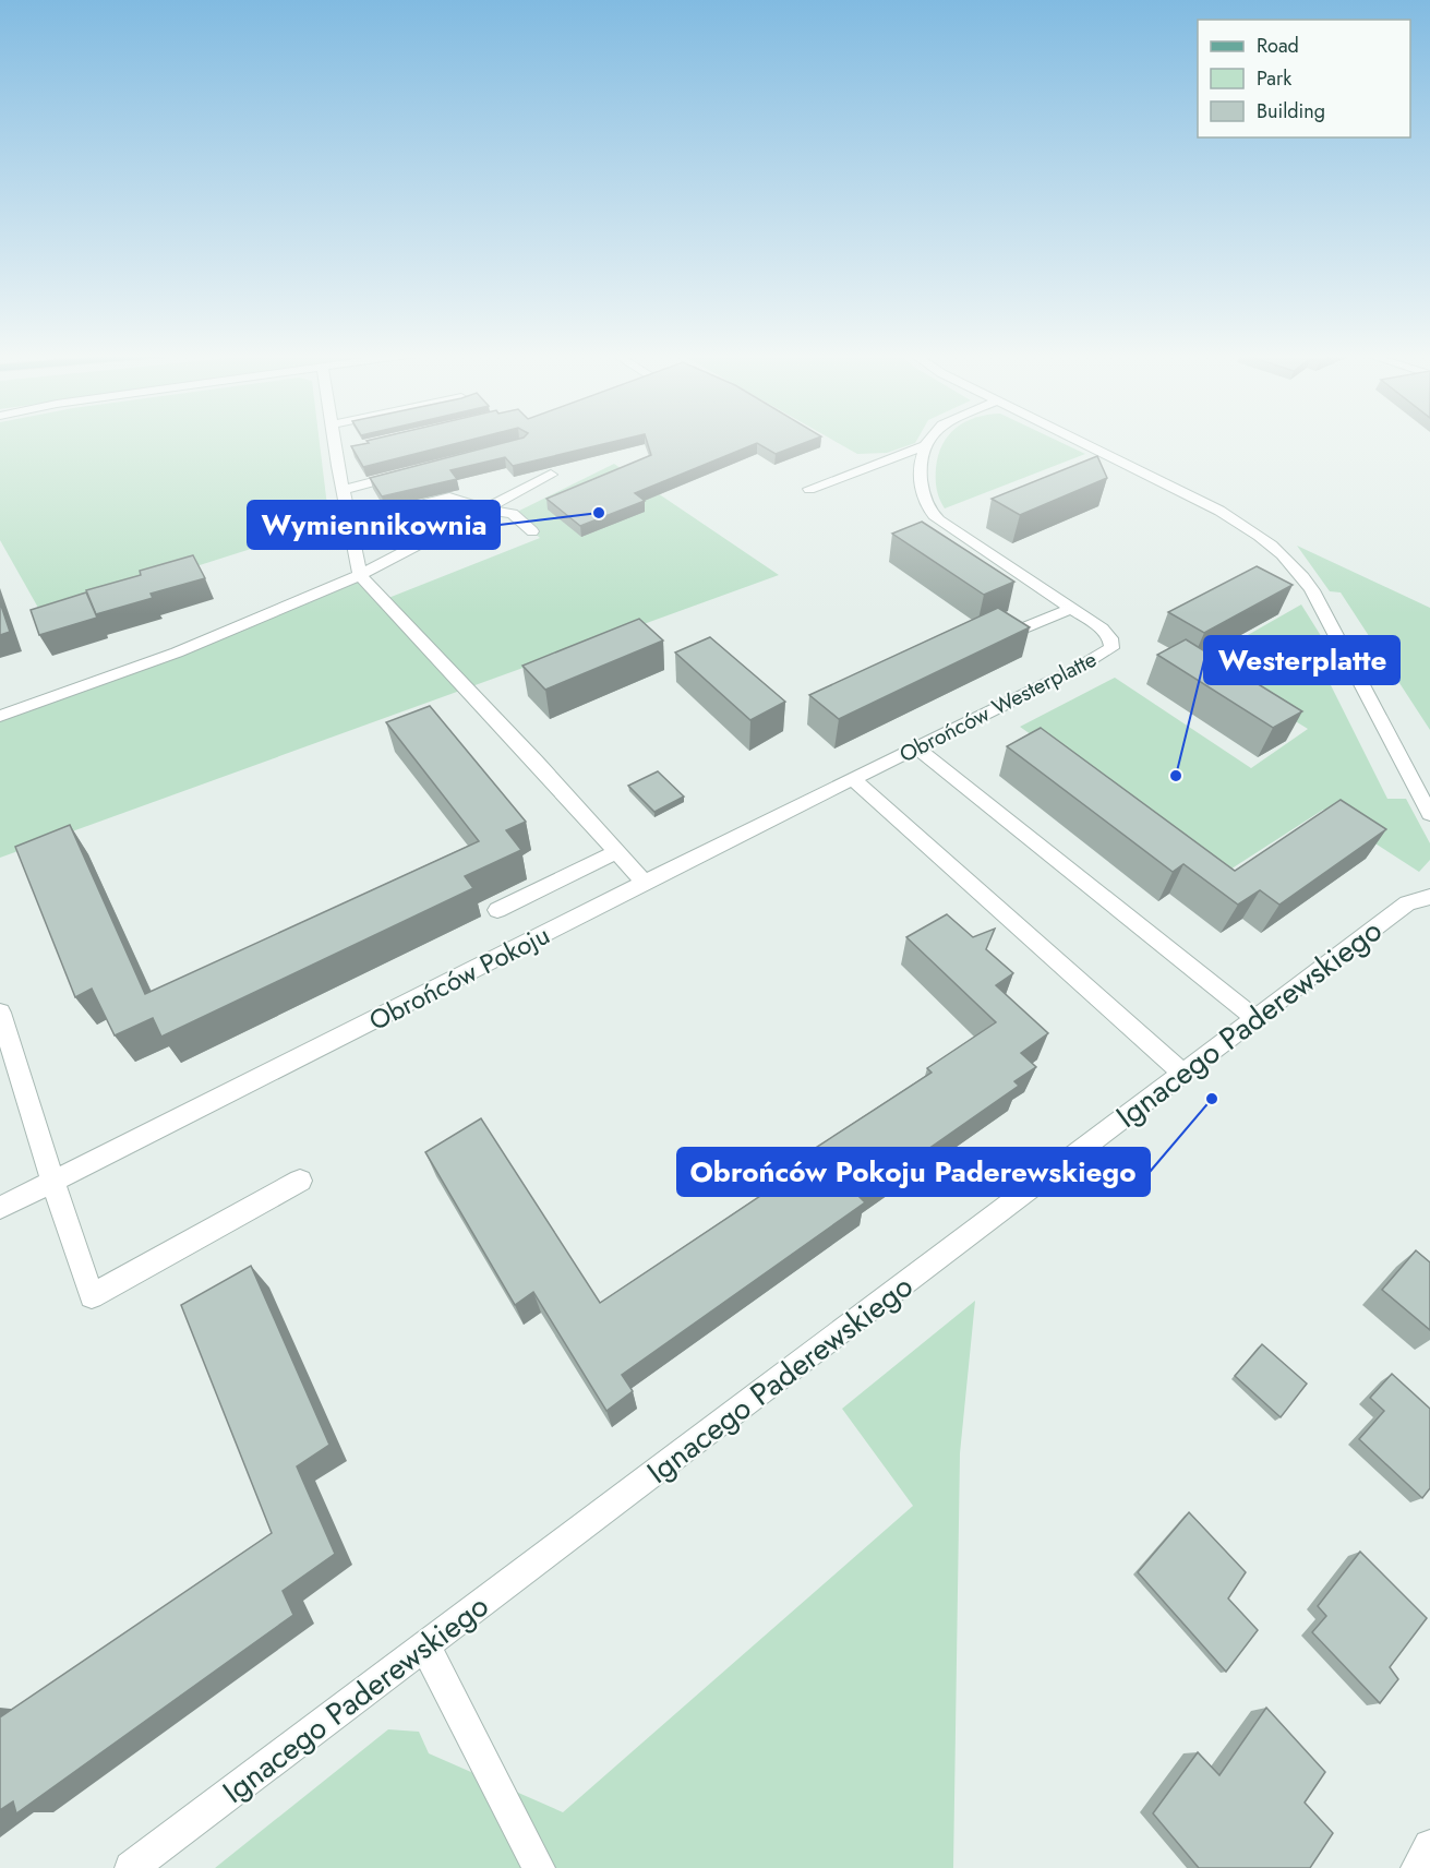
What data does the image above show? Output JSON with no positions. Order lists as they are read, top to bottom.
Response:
{
  "streets": {
    "street": ["Obrońców Westerplatte", "Obrońców Pokoju", "Ignacego Paderewskiego"]
  },
  "crossings": [
    ["Obrońców Westerplatte", "Obrońców Pokoju"]
  ],
  "places": ["Wymiennikownia", "Westerplatte", "Obrońców Pokoju Paderewskiego"],
  "legend": ["Road", "Park", "Building"]
}
